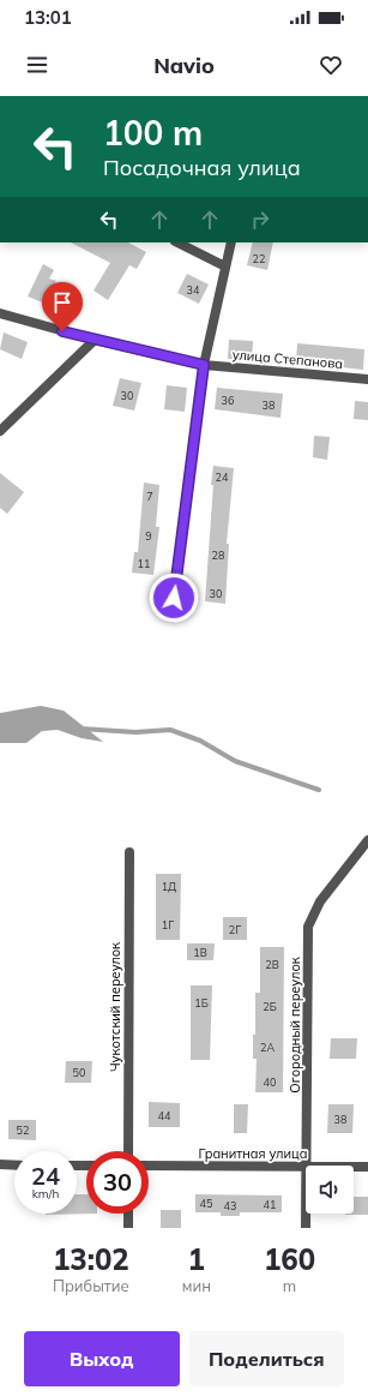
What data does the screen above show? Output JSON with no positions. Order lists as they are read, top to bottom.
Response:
{
  "streets": {
    "street": [
      "улица Степанова",
      "Чукотский переулок",
      "Огородный переулок",
      "Гранитная улица"
    ]
  },
  "house_numbers": [
    "22",
    "34",
    "30",
    "36",
    "38",
    "24",
    "7",
    "9",
    "28",
    "11",
    "30",
    "1Д",
    "1Г",
    "2Г",
    "1В",
    "2В",
    "1Б",
    "2Б",
    "2А",
    "50",
    "40",
    "44",
    "38",
    "52",
    "45",
    "41",
    "43"
  ],
  "page": {
    "status": "13:01",
    "header": "Navio",
    "turn": ["100 m", "Посадочная улица"],
    "speed": "24 km/h",
    "limit": "30",
    "eta": [
      "13:02",
      "Прибытие",
      "1",
      "мин",
      "160",
      "m"
    ],
    "buttons": ["Выход", "Поделиться"]
  }
}
